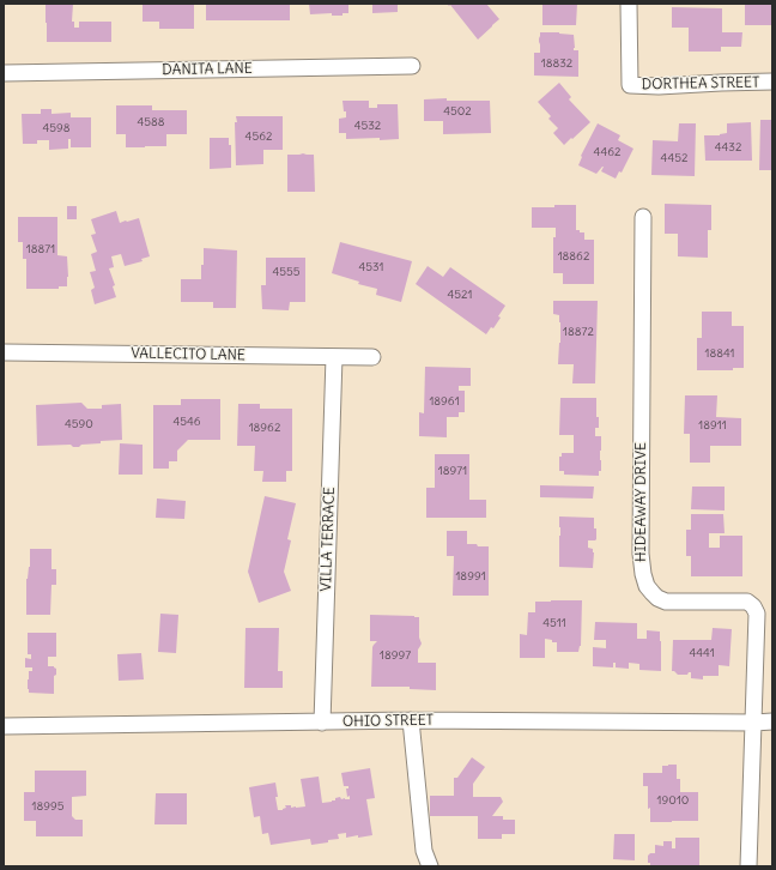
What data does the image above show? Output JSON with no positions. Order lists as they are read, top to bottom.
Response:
{
  "streets": {
    "street": [
      "DANITA LANE",
      "DORTHEA STREET",
      "VALLECITO LANE",
      "HIDEAWAY DRIVE",
      "VILLA TERRACE",
      "OHIO STREET"
    ]
  },
  "crossings": [
    ["VALLECITO LANE", "VILLA TERRACE"],
    ["HIDEAWAY DRIVE", "OHIO STREET"],
    ["VILLA TERRACE", "OHIO STREET"]
  ],
  "house_numbers": [
    "18832",
    "4502",
    "4588",
    "4532",
    "4598",
    "4562",
    "4432",
    "4462",
    "4452",
    "18871",
    "18862",
    "4531",
    "4555",
    "4521",
    "18872",
    "18841",
    "18961",
    "4546",
    "4590",
    "18911",
    "18962",
    "18971",
    "18991",
    "4511",
    "4441",
    "18997",
    "19010",
    "18995"
  ]
}
